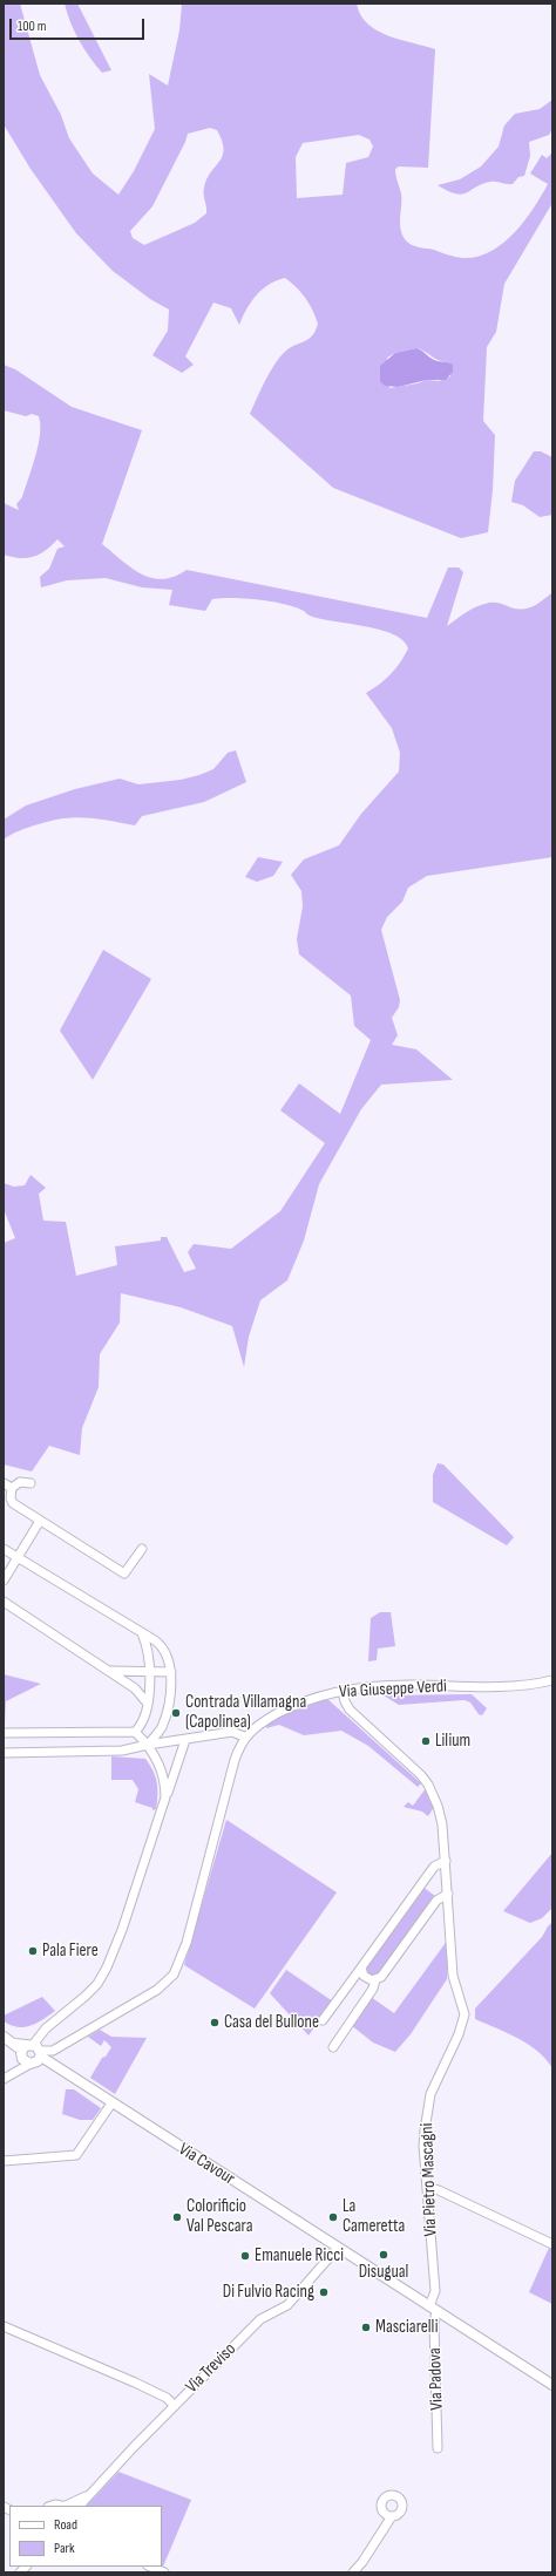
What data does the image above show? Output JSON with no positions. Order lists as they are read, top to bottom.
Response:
{
  "streets": {
    "street": [
      "Via Giuseppe Verdi",
      "Via Cavour",
      "Via Pietro Mascagni",
      "Via Treviso",
      "Via Padova"
    ]
  },
  "crossings": [
    ["Via Giuseppe Verdi", "Via Pietro Mascagni"],
    ["Via Cavour", "Via Pietro Mascagni"],
    ["Via Cavour", "Via Treviso"],
    ["Via Cavour", "Via Padova"],
    ["Via Pietro Mascagni", "Via Padova"]
  ],
  "places": [
    "Contrada Villamagna (Capolinea)",
    "Lilium",
    "Pala Fiere",
    "Casa del Bullone",
    "Colorificio Val Pescara",
    "La Cameretta",
    "Disugual",
    "Emanuele Ricci",
    "Di Fulvio Racing",
    "Masciarelli"
  ],
  "legend": ["Road", "Park"],
  "scale_bar": "100 m"
}
